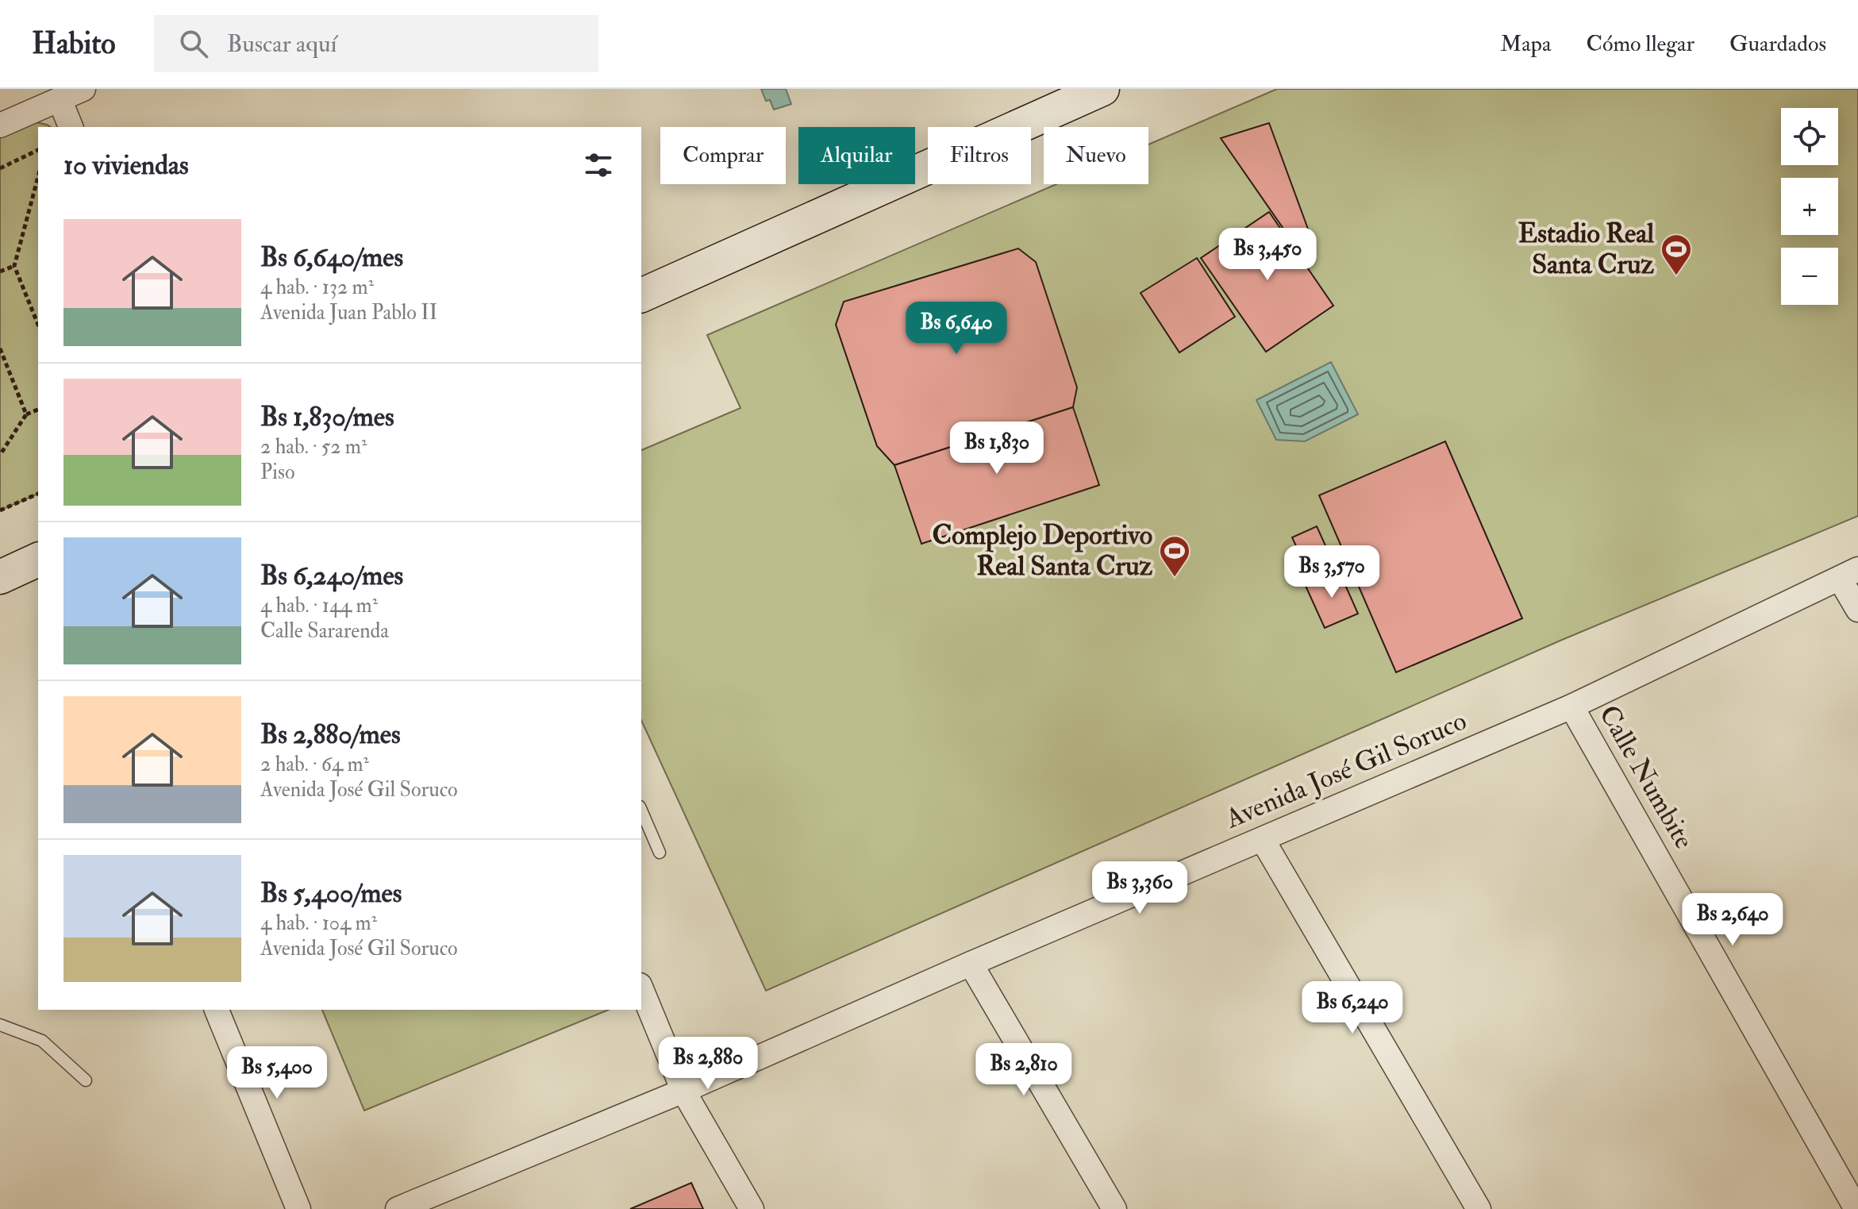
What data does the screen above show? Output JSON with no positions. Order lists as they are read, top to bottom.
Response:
{
  "streets": {
    "street": ["Avenida José Gil Soruco", "Calle Numbite"]
  },
  "crossings": [
    ["Avenida José Gil Soruco", "Calle Numbite"]
  ],
  "places": {
    "sports": ["Estadio Real Santa Cruz", "Complejo Deportivo Real Santa Cruz"]
  },
  "page": {
    "header": "Habito",
    "search": "Buscar aquí",
    "nav": ["Mapa", "Cómo llegar", "Guardados"],
    "map_buttons": ["+", "−"],
    "chip": [
      "Comprar",
      "Alquilar",
      "Filtros",
      "Nuevo"
    ],
    "heading": "10 viviendas",
    "list": [
      {
        "name": "Bs 6,640/mes",
        "note": "4 hab. · 132 m² · Avenida Juan Pablo II"
      },
      {
        "name": "Bs 1,830/mes",
        "note": "2 hab. · 52 m² · Piso"
      },
      {
        "name": "Bs 6,240/mes",
        "note": "4 hab. · 144 m² · Calle Sararenda"
      },
      {
        "name": "Bs 2,880/mes",
        "note": "2 hab. · 64 m² · Avenida José Gil Soruco"
      },
      {
        "name": "Bs 5,400/mes",
        "note": "4 hab. · 104 m² · Avenida José Gil Soruco"
      }
    ],
    "price": [
      "Bs 3,450",
      "Bs 6,640",
      "Bs 1,830",
      "Bs 3,570",
      "Bs 3,360",
      "Bs 2,640",
      "Bs 6,240",
      "Bs 2,880",
      "Bs 2,810",
      "Bs 5,400"
    ]
  }
}
